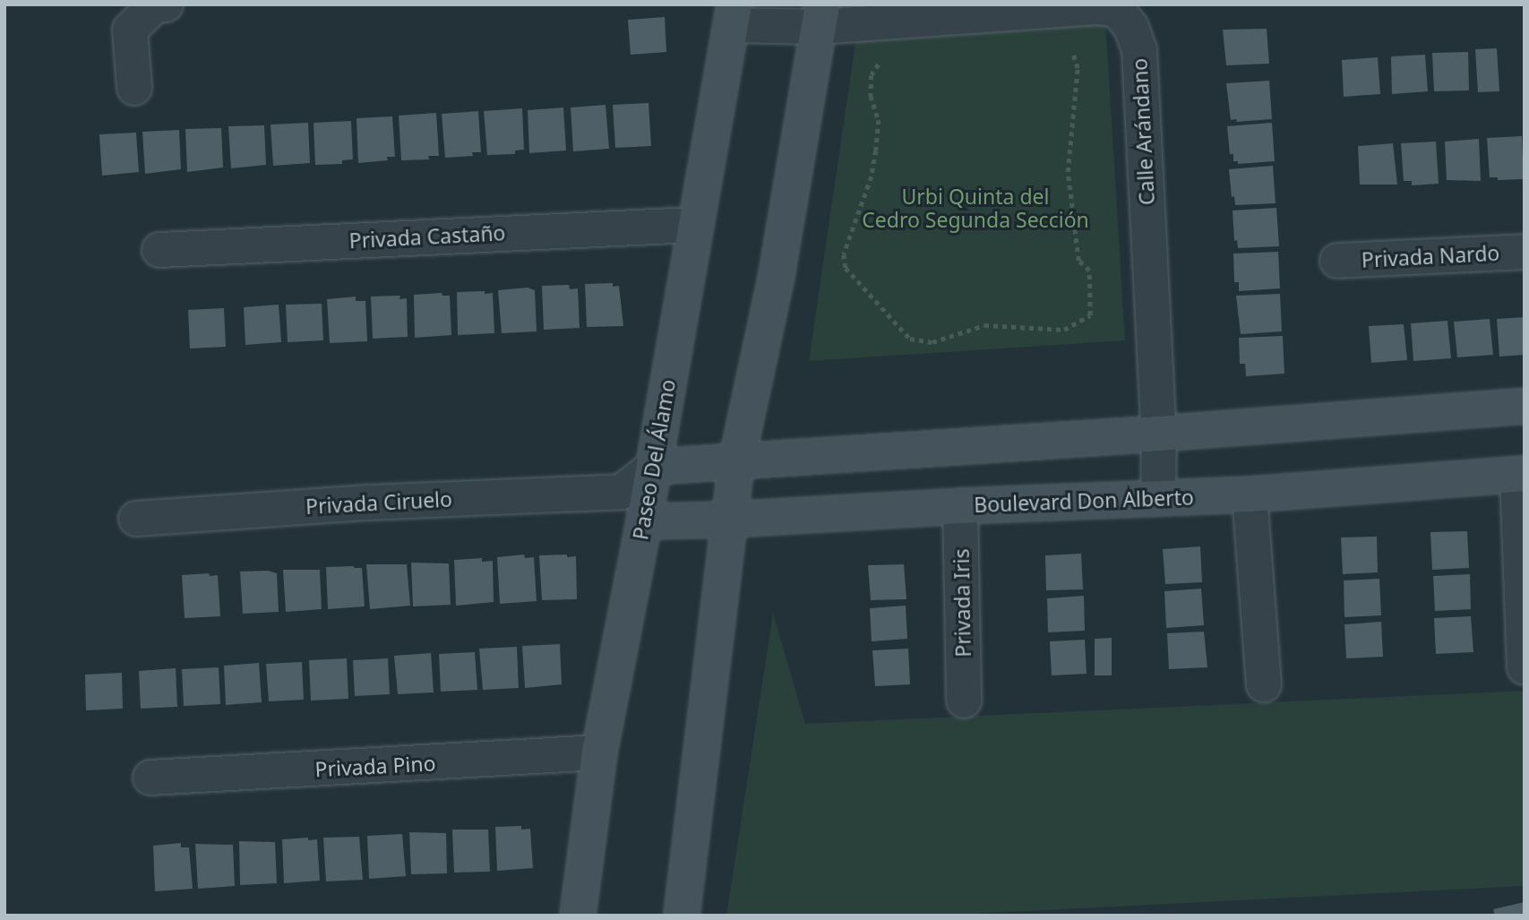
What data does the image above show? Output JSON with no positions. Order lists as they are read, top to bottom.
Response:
{
  "streets": {
    "street": [
      "Calle Arándano",
      "Privada Castaño",
      "Privada Nardo",
      "Paseo Del Álamo",
      "Boulevard Don Alberto",
      "Privada Ciruelo",
      "Privada Iris",
      "Privada Pino"
    ]
  },
  "crossings": [
    ["Calle Arándano", "Paseo Del Álamo"],
    ["Calle Arándano", "Boulevard Don Alberto"],
    ["Privada Castaño", "Paseo Del Álamo"],
    ["Paseo Del Álamo", "Boulevard Don Alberto"],
    ["Paseo Del Álamo", "Privada Pino"],
    ["Boulevard Don Alberto", "Privada Iris"]
  ],
  "parks": ["Urbi Quinta del Cedro Segunda Sección"]
}
